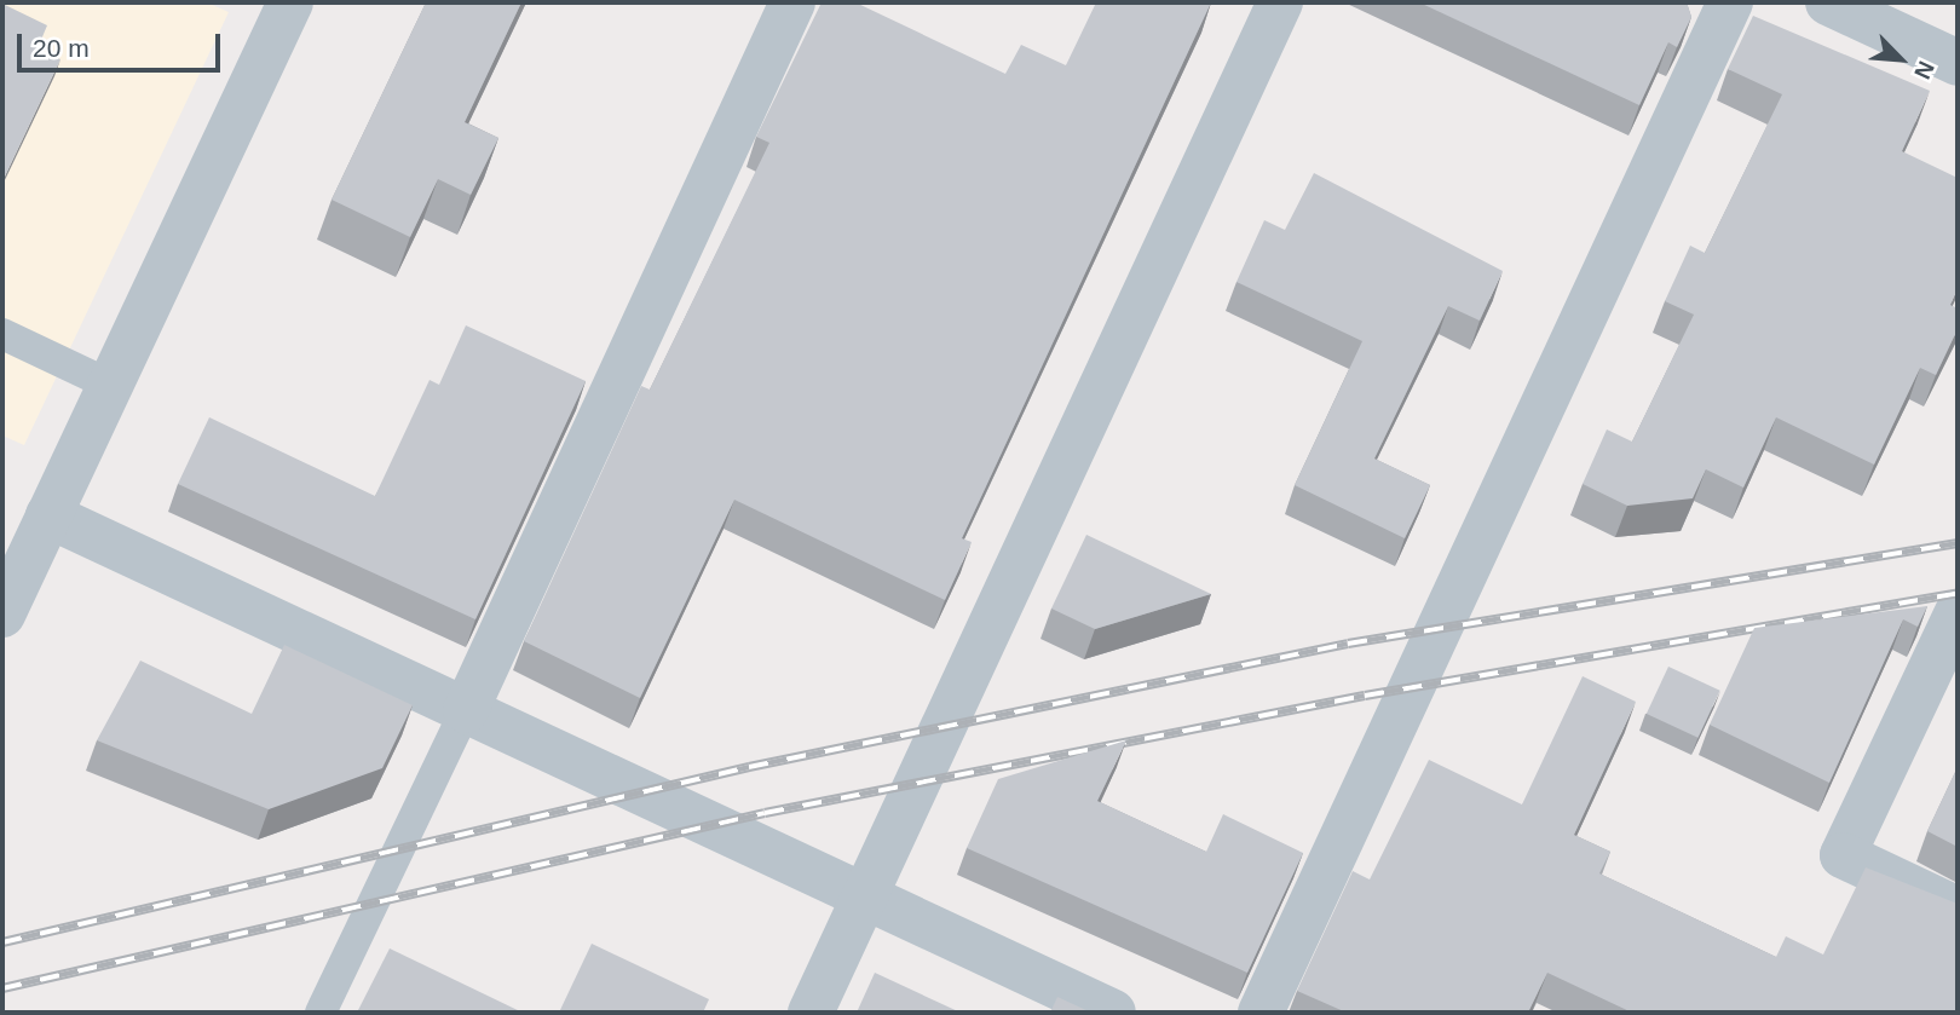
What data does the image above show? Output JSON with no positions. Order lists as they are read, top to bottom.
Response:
{
  "scale_bar": "20 m",
  "north": "bottom right"
}
